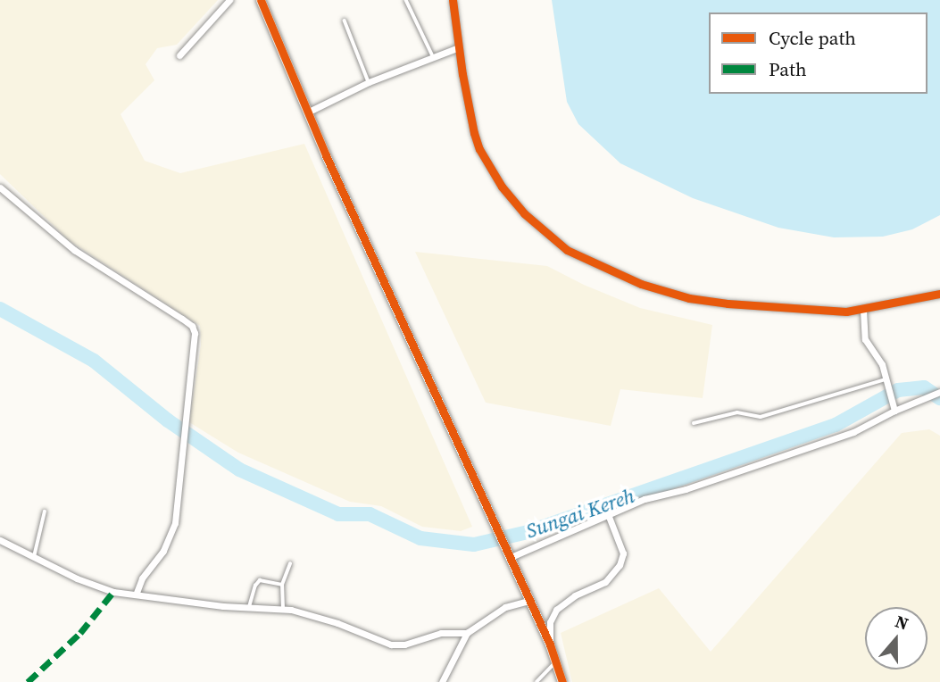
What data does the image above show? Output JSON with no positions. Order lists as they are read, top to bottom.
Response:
{
  "water": ["Sungai Kereh"],
  "legend": ["Cycle path", "Path"],
  "north": "top"
}
